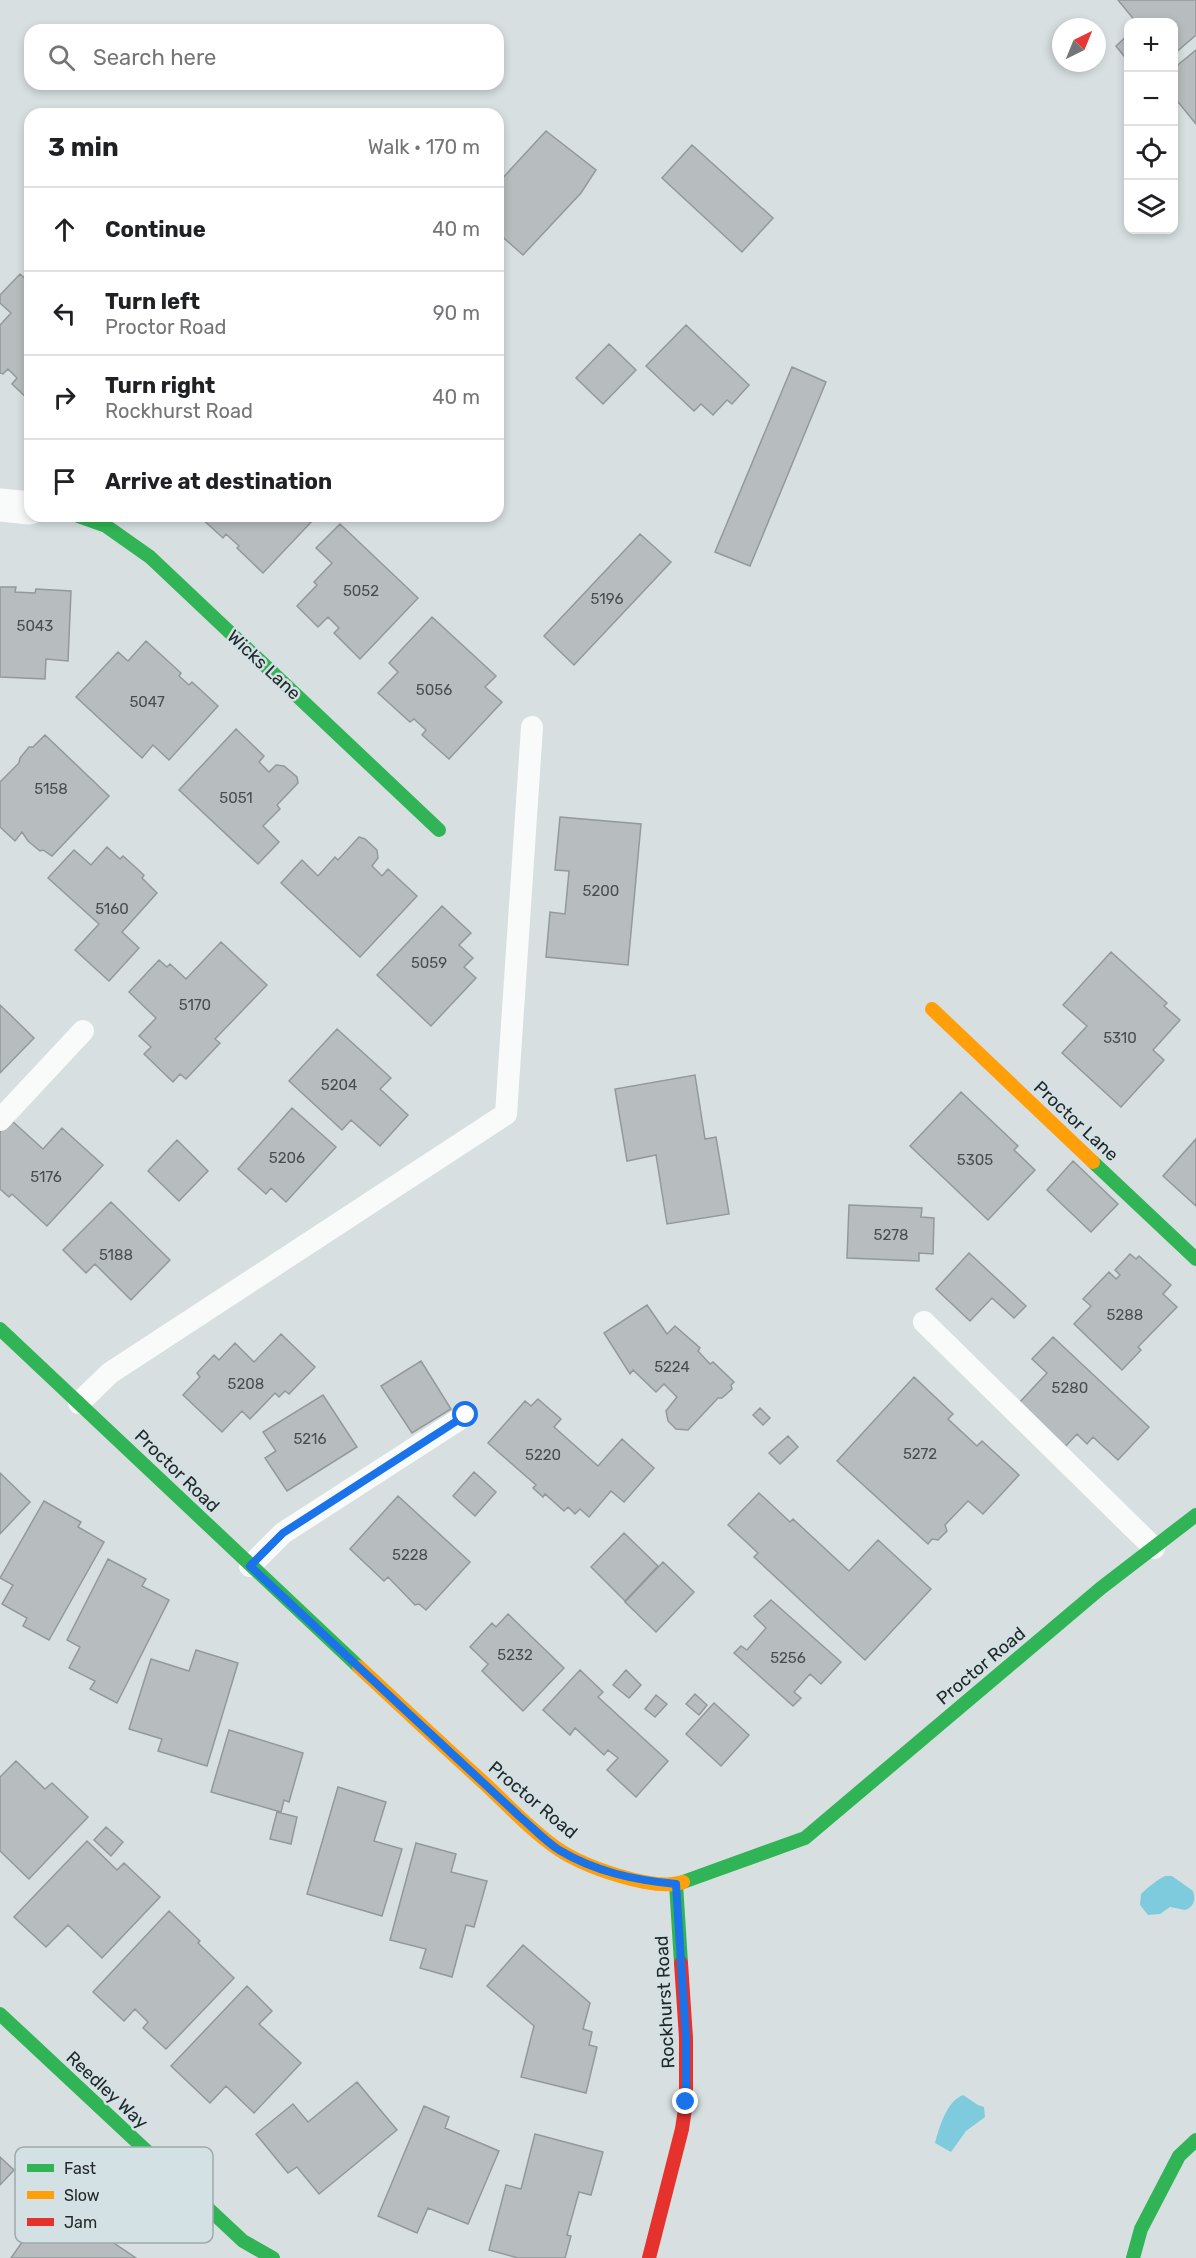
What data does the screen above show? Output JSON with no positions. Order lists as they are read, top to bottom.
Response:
{
  "streets": {
    "street": [
      "Wicks Lane",
      "Proctor Lane",
      "Proctor Road",
      "Rockhurst Road",
      "Reedley Way"
    ]
  },
  "crossings": [
    ["Proctor Road", "Rockhurst Road"]
  ],
  "house_numbers": [
    "5052",
    "5196",
    "5043",
    "5056",
    "5047",
    "5158",
    "5051",
    "5200",
    "5160",
    "5059",
    "5170",
    "5310",
    "5204",
    "5206",
    "5305",
    "5176",
    "5278",
    "5188",
    "5288",
    "5224",
    "5208",
    "5280",
    "5216",
    "5272",
    "5220",
    "5228",
    "5232",
    "5256"
  ],
  "legend": ["Fast", "Slow", "Jam"],
  "north": "top right",
  "page": {
    "map_buttons": ["+", "−"],
    "search": "Search here",
    "heading": ["3 min", "Walk · 170 m"],
    "list": [
      ["Continue", "40 m"],
      ["Turn left", "Proctor Road", "90 m"],
      ["Turn right", "Rockhurst Road", "40 m"],
      "Arrive at destination"
    ]
  }
}
